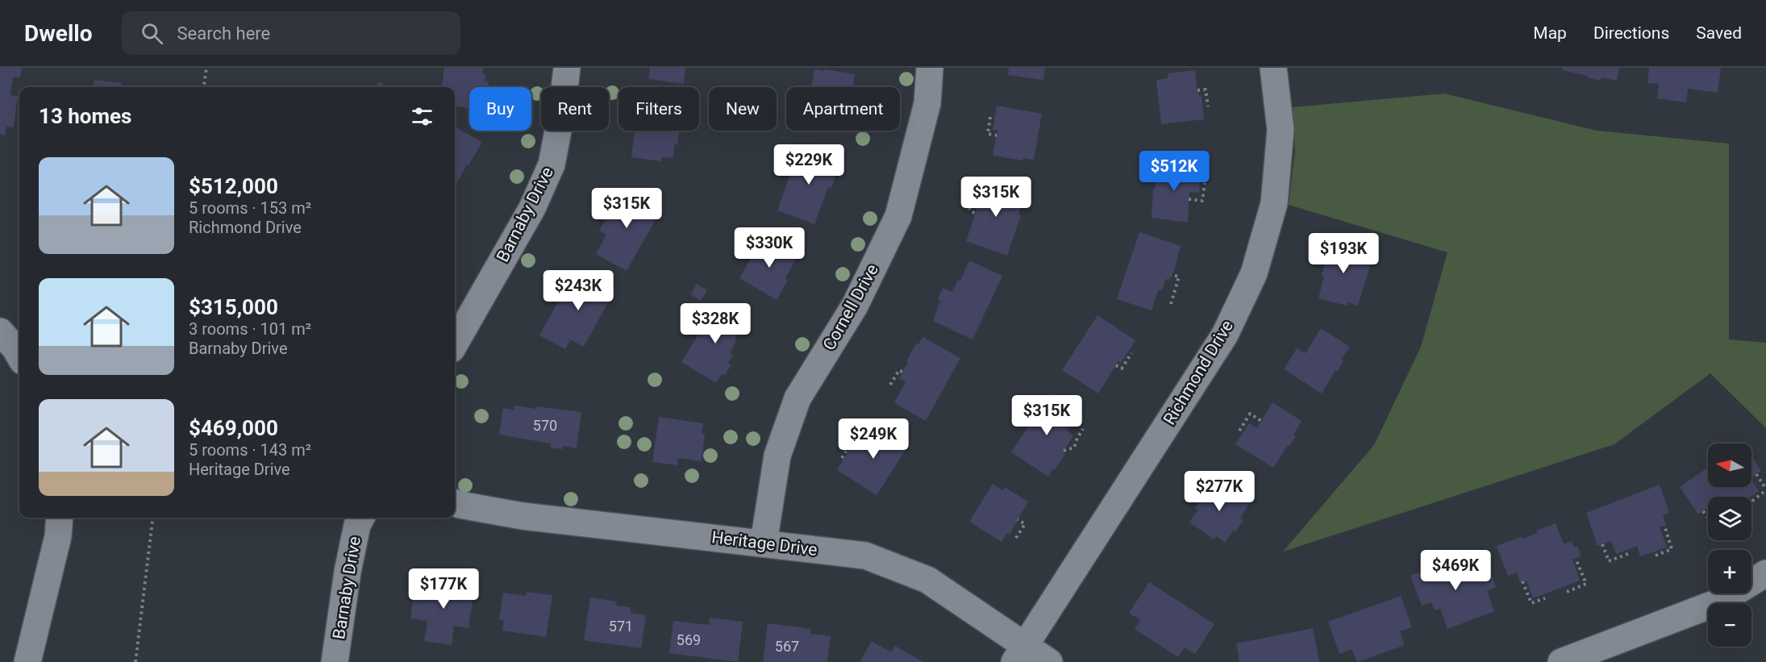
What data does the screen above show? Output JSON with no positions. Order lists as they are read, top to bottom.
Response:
{
  "streets": {
    "street": [
      "Barnaby Drive",
      "Cornell Drive",
      "Richmond Drive",
      "Heritage Drive"
    ]
  },
  "crossings": [
    ["Cornell Drive", "Heritage Drive"],
    ["Richmond Drive", "Heritage Drive"]
  ],
  "house_numbers": [
    "570",
    "571",
    "569",
    "567"
  ],
  "north": "left",
  "page": {
    "header": "Dwello",
    "search": "Search here",
    "nav": ["Map", "Directions", "Saved"],
    "chip": [
      "Buy",
      "Rent",
      "Filters",
      "New",
      "Apartment"
    ],
    "heading": "13 homes",
    "price": [
      "$229K",
      "$512K",
      "$315K",
      "$315K",
      "$330K",
      "$193K",
      "$243K",
      "$328K",
      "$315K",
      "$249K",
      "$277K",
      "$469K",
      "$177K"
    ],
    "list": [
      {
        "name": "$512,000",
        "note": "5 rooms · 153 m² · Richmond Drive"
      },
      {
        "name": "$315,000",
        "note": "3 rooms · 101 m² · Barnaby Drive"
      },
      {
        "name": "$469,000",
        "note": "5 rooms · 143 m² · Heritage Drive"
      }
    ],
    "map_buttons": ["+", "−"]
  }
}
